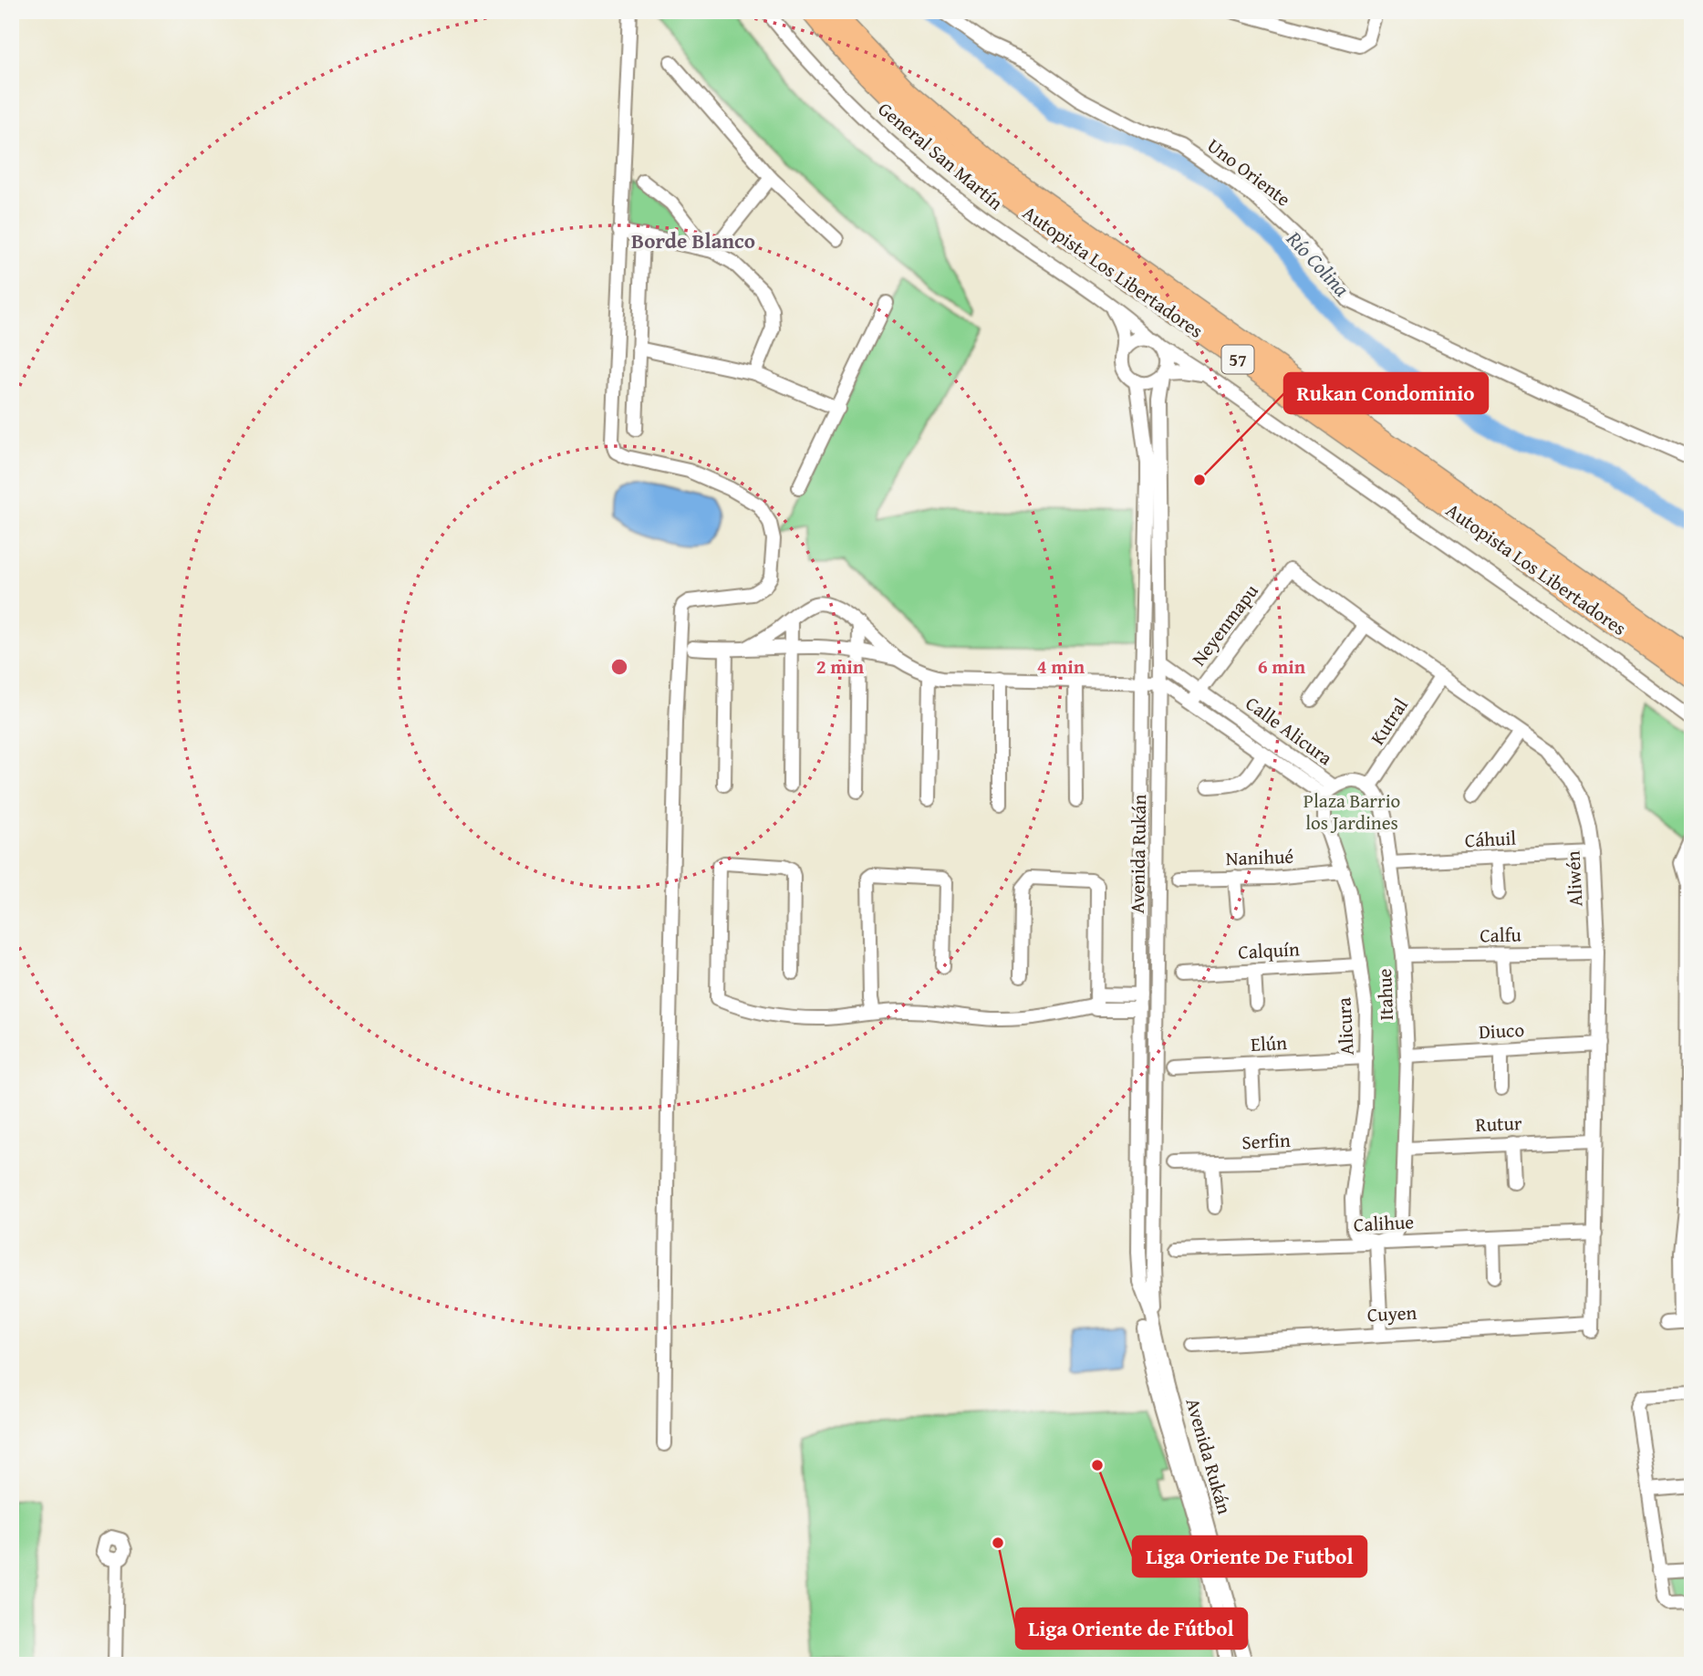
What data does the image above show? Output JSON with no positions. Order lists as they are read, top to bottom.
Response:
{
  "streets": {
    "highway": ["Autopista Los Libertadores", "57"],
    "street": [
      "General San Martín",
      "Uno Oriente",
      "Neyenmapu",
      "Kutral",
      "Calle Alicura",
      "Cáhuil",
      "Avenida Rukán",
      "Nanihué",
      "Aliwén",
      "Calfu",
      "Calquín",
      "Itahue",
      "Alicura",
      "Diuco",
      "Elún",
      "Rutur",
      "Serfin",
      "Calihue",
      "Cuyen"
    ]
  },
  "crossings": [
    ["General San Martín", "Avenida Rukán"],
    ["Neyenmapu", "Calle Alicura"],
    ["Neyenmapu", "Aliwén"],
    ["Kutral", "Aliwén"],
    ["Kutral", "Itahue"],
    ["Calle Alicura", "Avenida Rukán"],
    ["Calle Alicura", "Alicura"],
    ["Cáhuil", "Aliwén"],
    ["Cáhuil", "Itahue"],
    ["Nanihué", "Alicura"],
    ["Aliwén", "Calfu"],
    ["Aliwén", "Diuco"],
    ["Aliwén", "Rutur"],
    ["Aliwén", "Calihue"],
    ["Aliwén", "Cuyen"],
    ["Calfu", "Itahue"],
    ["Calquín", "Alicura"],
    ["Itahue", "Alicura"],
    ["Itahue", "Diuco"],
    ["Itahue", "Rutur"],
    ["Itahue", "Calihue"],
    ["Alicura", "Elún"],
    ["Alicura", "Serfin"],
    ["Alicura", "Calihue"]
  ],
  "districts": ["Borde Blanco"],
  "water": ["Río Colina"],
  "parks": ["Plaza Barrio los Jardines"],
  "places": ["Rukan Condominio", "Liga Oriente De Futbol", "Liga Oriente de Fútbol"],
  "rings": ["2 min", "4 min", "6 min"]
}
